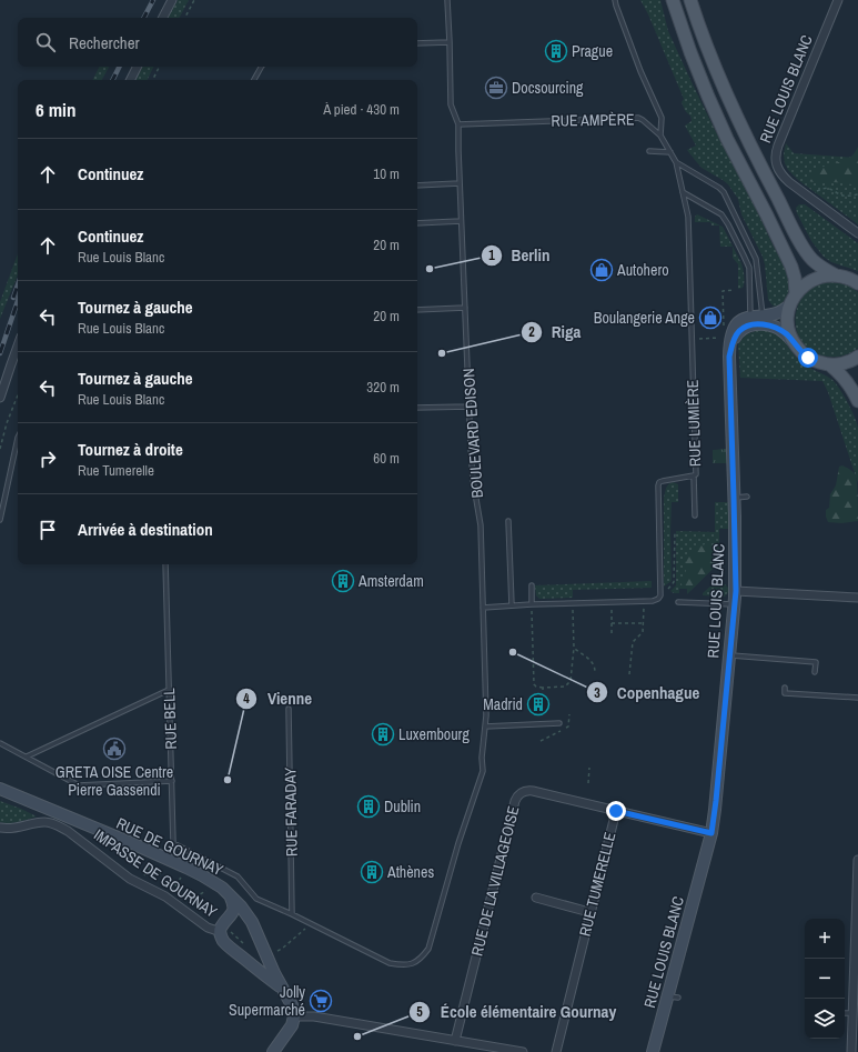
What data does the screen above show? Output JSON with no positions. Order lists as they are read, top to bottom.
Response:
{
  "streets": {
    "street": [
      "RUE LOUIS BLANC",
      "RUE DE GOURNAY",
      "IMPASSE DE GOURNAY",
      "RUE DE LA VILLAGEOISE",
      "RUE TUMERELLE"
    ],
    "lane": [
      "RUE AMPÈRE",
      "RUE LUMIÈRE",
      "BOULEVARD EDISON",
      "RUE BELL",
      "RUE FARADAY"
    ]
  },
  "crossings": [
    ["RUE LOUIS BLANC", "RUE TUMERELLE"],
    ["RUE AMPÈRE", "RUE LUMIÈRE"],
    ["RUE AMPÈRE", "BOULEVARD EDISON"],
    ["BOULEVARD EDISON", "RUE BELL"],
    ["BOULEVARD EDISON", "RUE FARADAY"],
    ["RUE BELL", "RUE FARADAY"],
    ["RUE DE LA VILLAGEOISE", "RUE TUMERELLE"]
  ],
  "places": {
    "building": [
      "Prague",
      "Amsterdam",
      "Madrid",
      "Luxembourg",
      "Dublin",
      "Athènes"
    ],
    "office": ["Docsourcing"],
    "other": [
      "Berlin",
      "Riga",
      "Copenhague",
      "Vienne",
      "École élémentaire Gournay"
    ],
    "shop": ["Autohero", "Boulangerie Ange"],
    "public building": ["GRETA OISE Centre Pierre Gassendi"],
    "supermarket": ["Jolly Supermarché"]
  },
  "page": {
    "search": "Rechercher",
    "heading": ["6 min", "À pied · 430 m"],
    "list": [
      ["Continuez", "10 m"],
      ["Continuez", "Rue Louis Blanc", "20 m"],
      ["Tournez à gauche", "Rue Louis Blanc", "20 m"],
      ["Tournez à gauche", "Rue Louis Blanc", "320 m"],
      ["Tournez à droite", "Rue Tumerelle", "60 m"],
      "Arrivée à destination"
    ],
    "map_buttons": ["+", "−"]
  }
}
